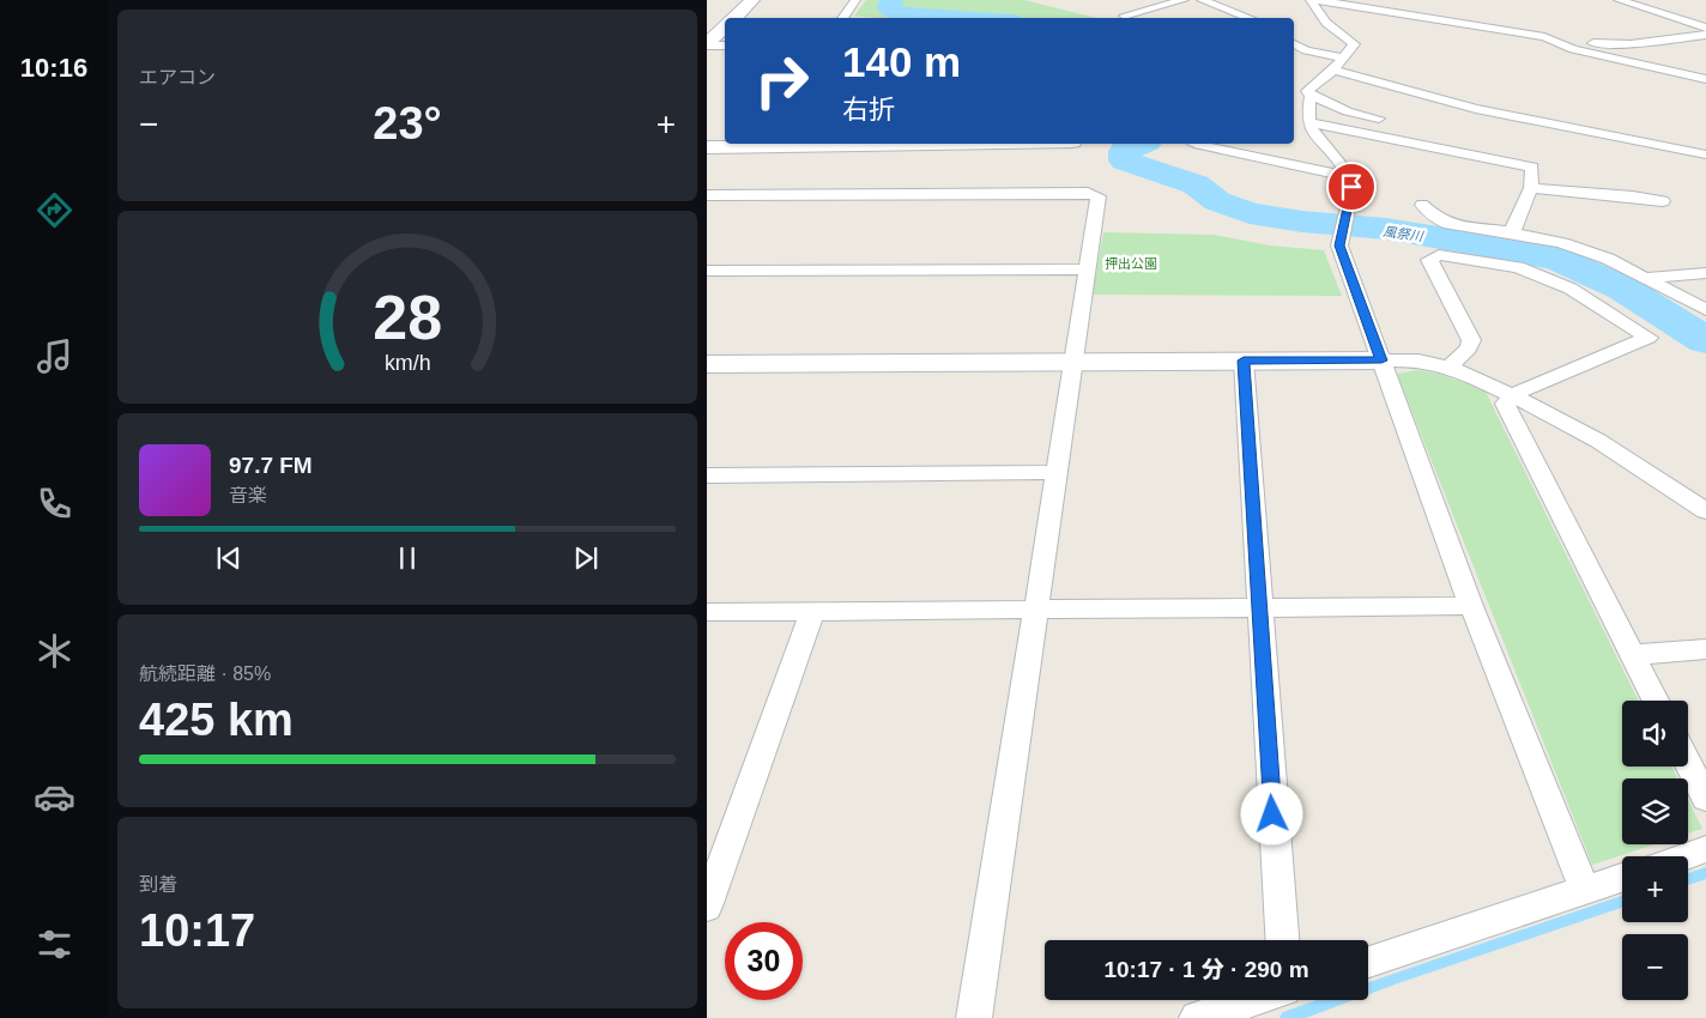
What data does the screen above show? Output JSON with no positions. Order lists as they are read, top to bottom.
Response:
{
  "water": ["風祭川"],
  "parks": ["押出公園"],
  "page": {
    "tabs": "10:16",
    "tile": [
      "エアコン",
      ["航続距離 · 85%", "425 km"],
      ["到着", "10:17"]
    ],
    "turn": ["140 m", "右折"],
    "heat": ["−", "23°", "+"],
    "song": ["97.7 FM", "音楽"],
    "map_buttons": ["+", "−"],
    "limit": "30",
    "trip": "10:17 · 1 分 · 290 m",
    "gauge": ["28", "km/h"]
  }
}
